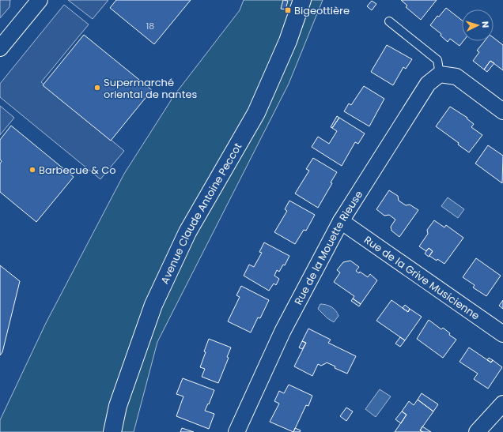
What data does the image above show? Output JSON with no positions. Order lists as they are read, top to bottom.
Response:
{
  "streets": {
    "street": ["Avenue Claude Antoine Peccot", "Rue de la Mouette Rieuse", "Rue de la Grive Musicienne"]
  },
  "crossings": [
    ["Rue de la Mouette Rieuse", "Rue de la Grive Musicienne"]
  ],
  "places": {
    "transit": ["Bigeottière"],
    "other": ["Supermarché oriental de nantes", "Barbecue & Co"]
  },
  "house_numbers": ["18"],
  "north": "right"
}
